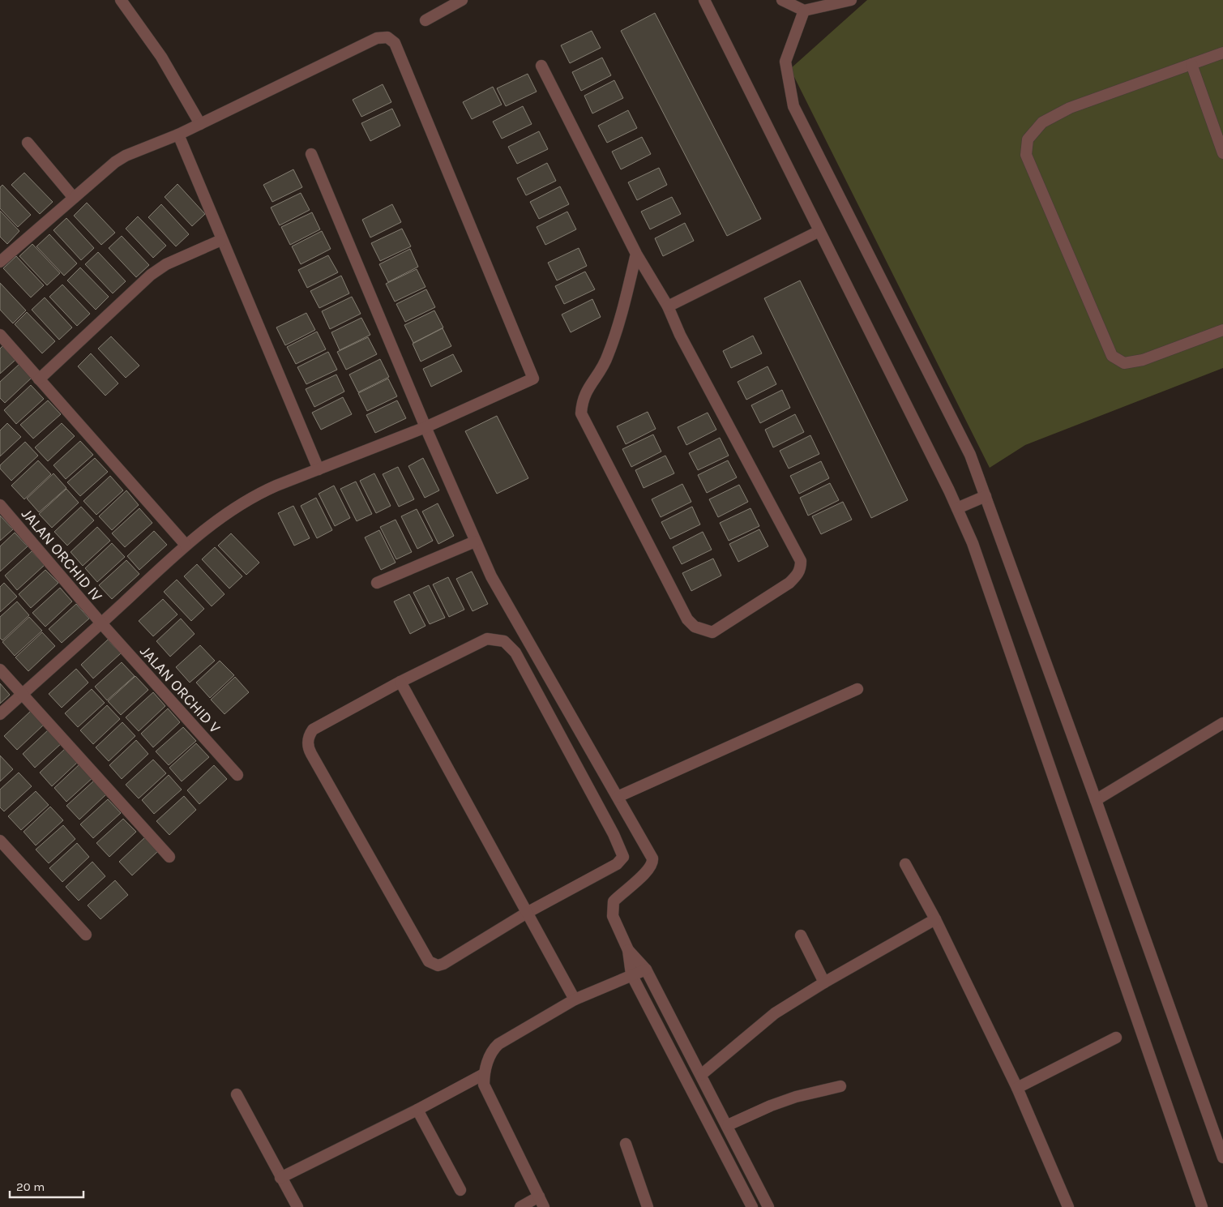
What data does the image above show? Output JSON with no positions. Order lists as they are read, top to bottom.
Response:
{
  "streets": {
    "street": ["JALAN ORCHID IV", "JALAN ORCHID V"]
  },
  "crossings": [
    ["JALAN ORCHID IV", "JALAN ORCHID V"]
  ],
  "scale_bar": "20 m"
}
